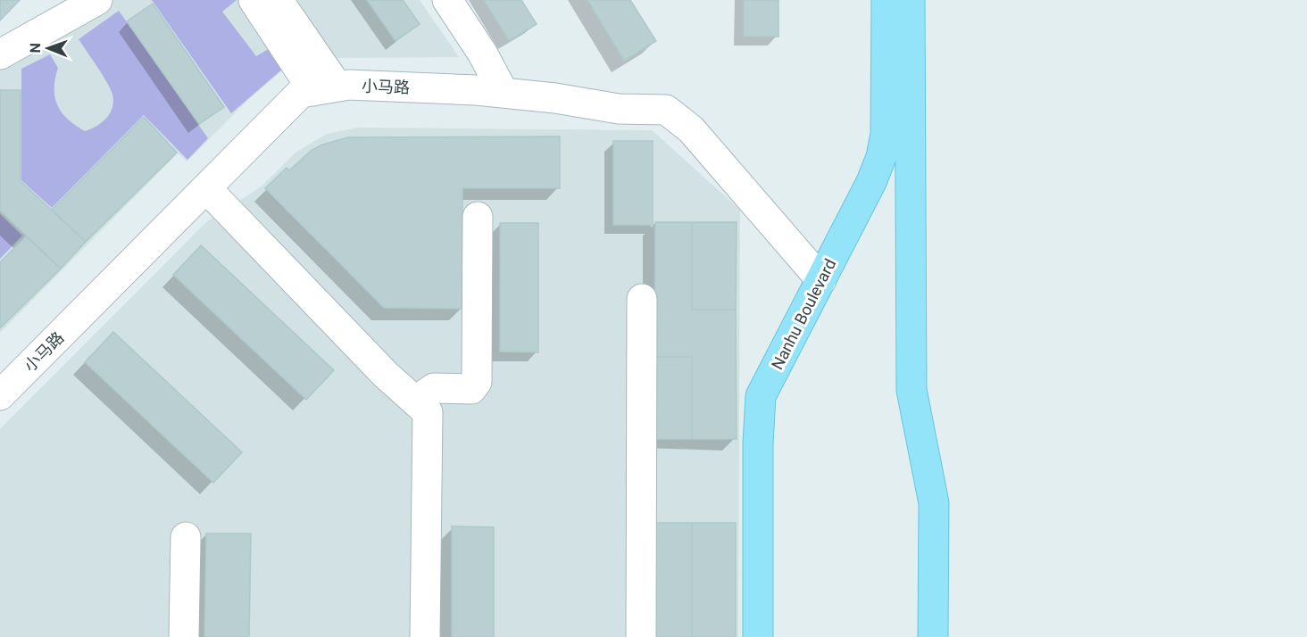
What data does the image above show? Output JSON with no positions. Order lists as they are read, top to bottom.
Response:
{
  "streets": {
    "main road": ["Nanhu Boulevard"],
    "street": ["小马路"]
  },
  "crossings": [
    ["小马路", "Nanhu Boulevard"]
  ],
  "north": "left"
}
